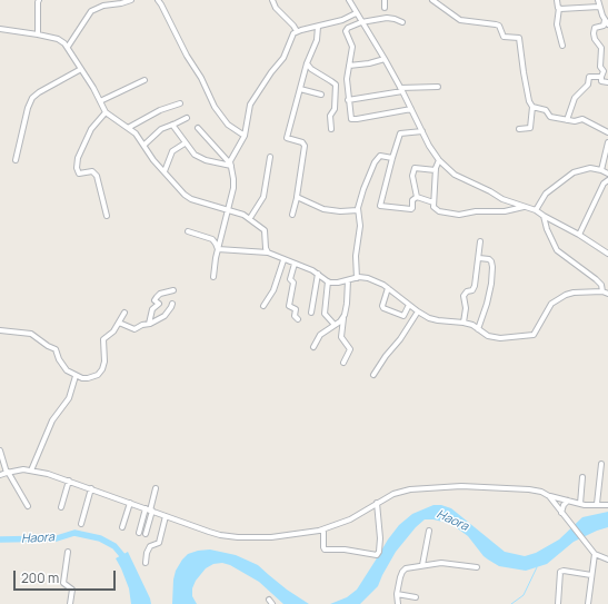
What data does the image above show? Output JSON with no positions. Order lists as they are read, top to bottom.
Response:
{
  "water": ["Haora"],
  "scale_bar": "200 m"
}
